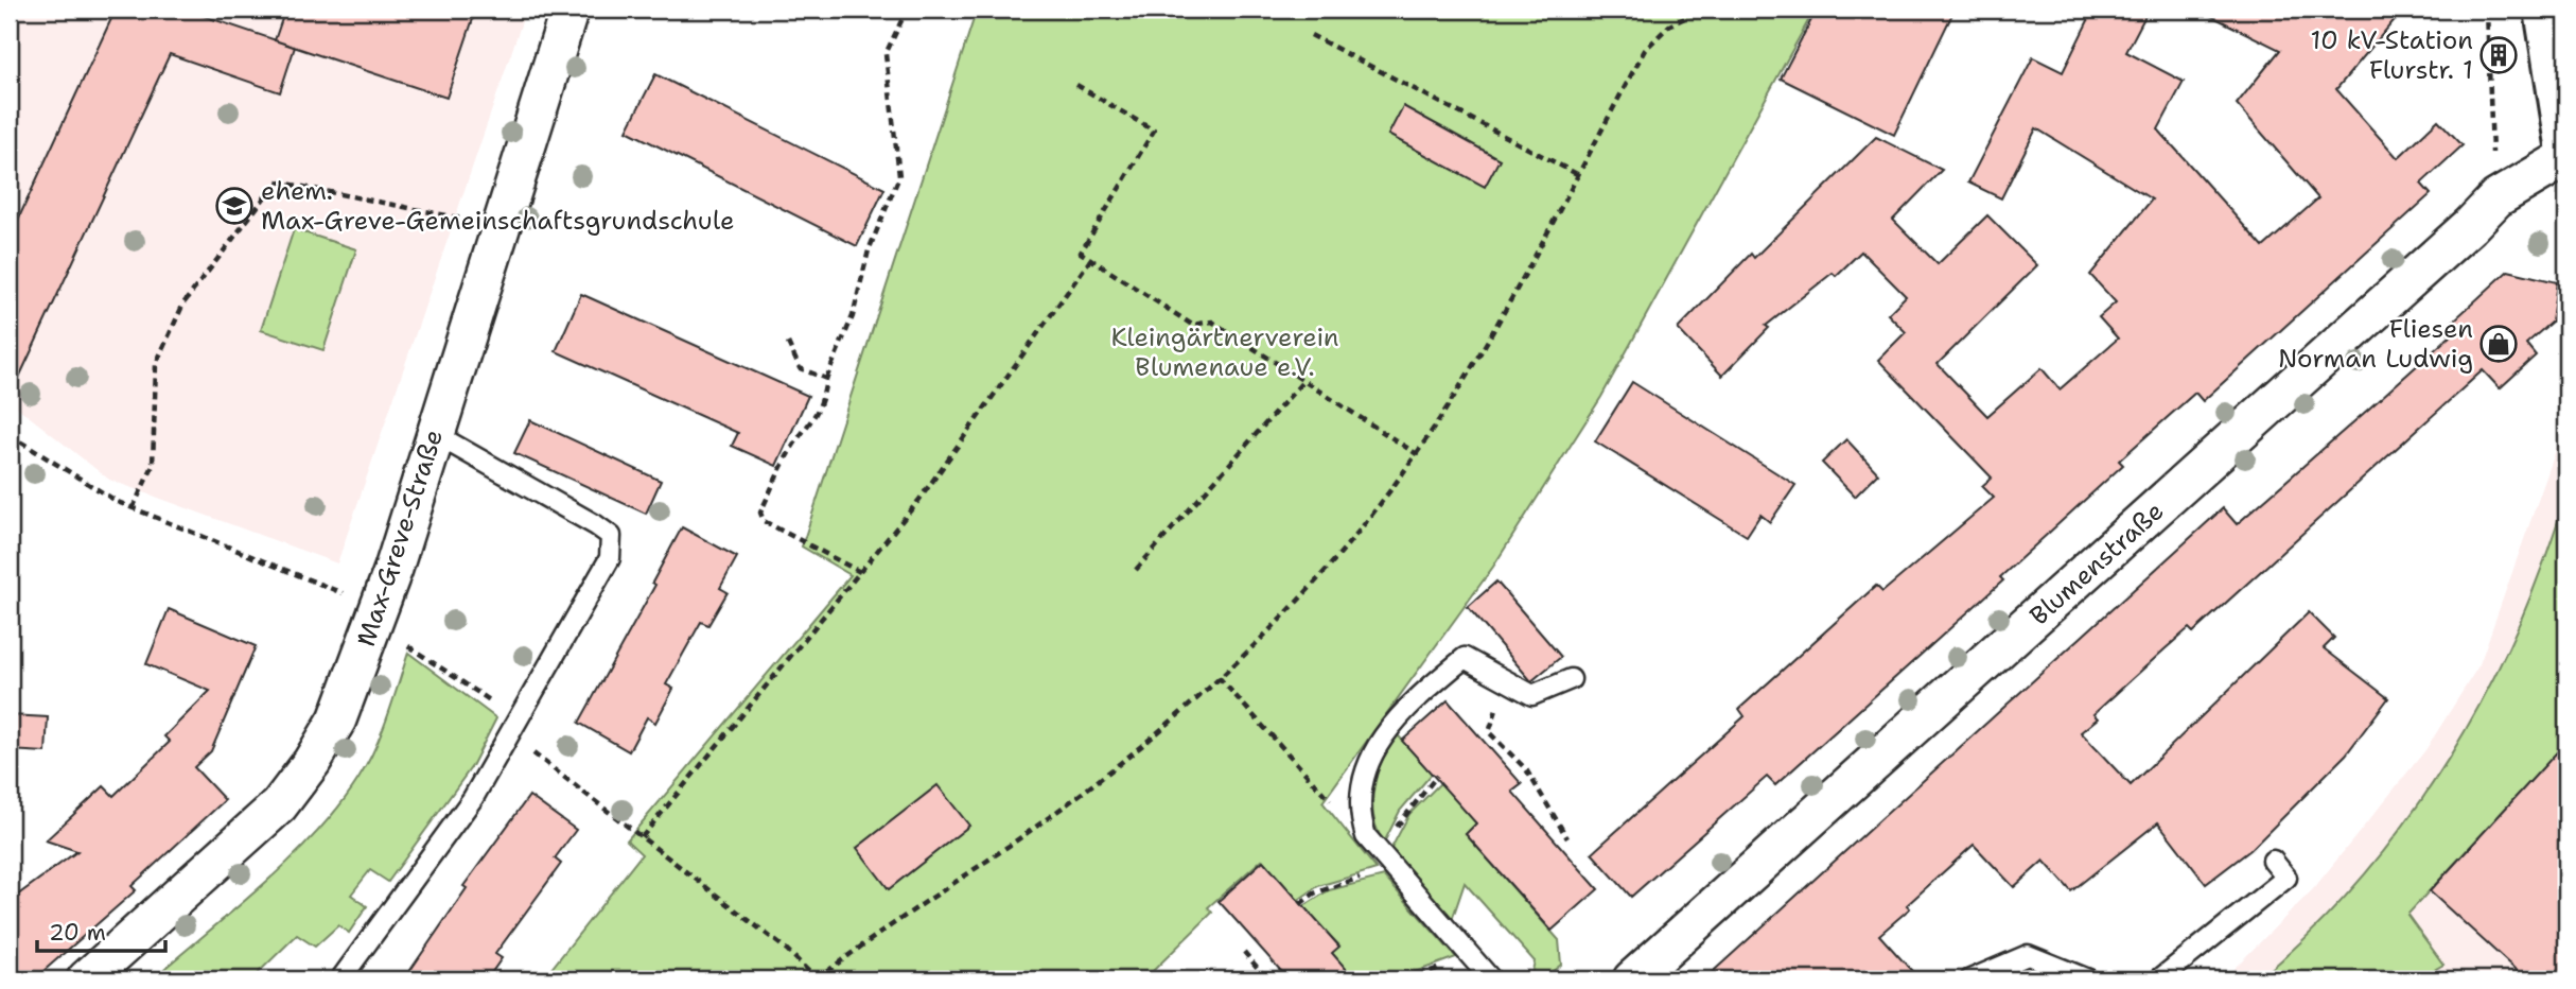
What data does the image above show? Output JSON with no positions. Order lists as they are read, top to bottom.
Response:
{
  "streets": {
    "street": ["Max-Greve-Straße", "Blumenstraße"]
  },
  "parks": ["Kleingärtnerverein Blumenaue e.V."],
  "places": {
    "building": ["10 kV-Station Flurstr. 1"],
    "school or university": ["ehem. Max-Greve-Gemeinschaftsgrundschule"],
    "shop": ["Fliesen Norman Ludwig"]
  },
  "scale_bar": "20 m"
}
